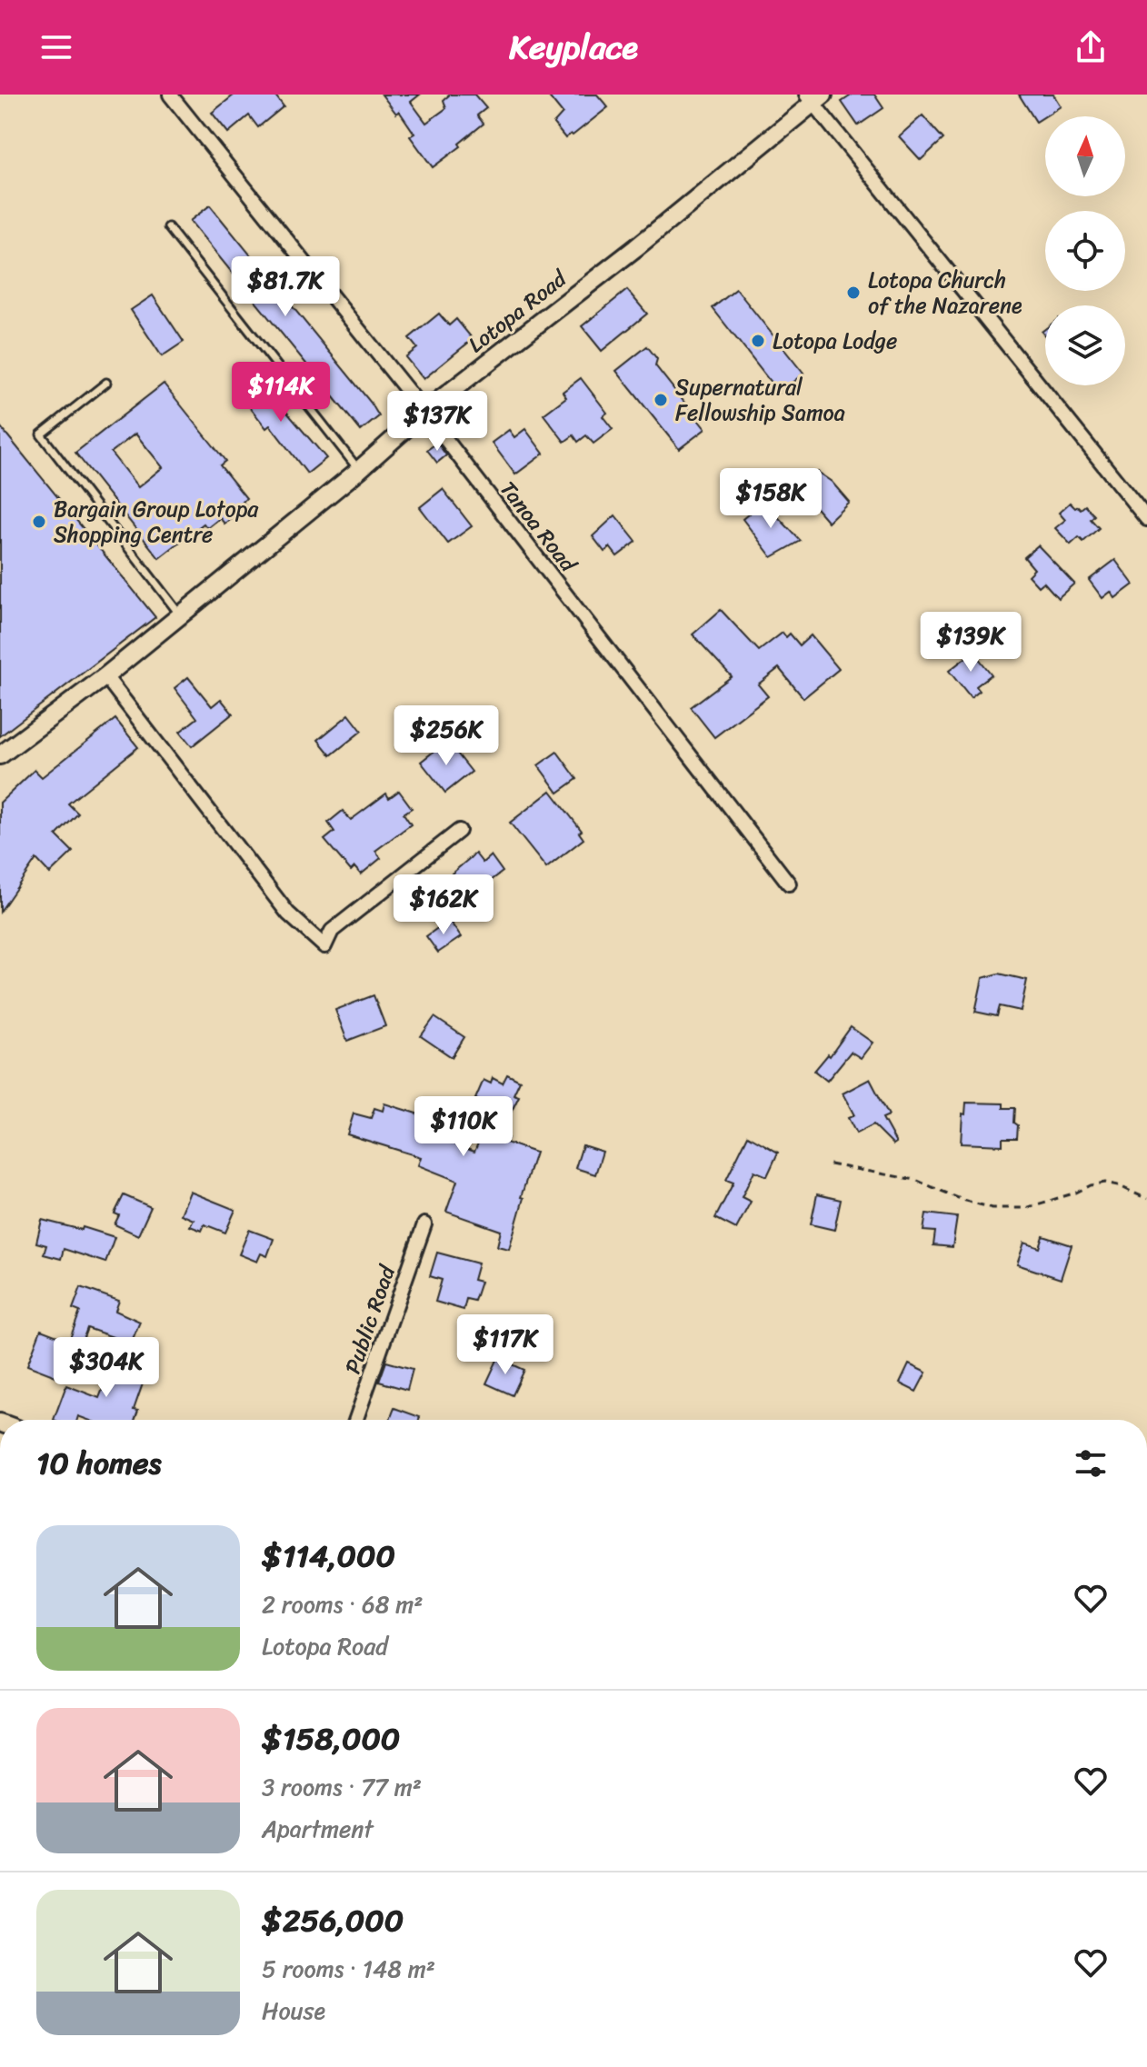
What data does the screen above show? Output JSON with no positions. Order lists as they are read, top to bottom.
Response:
{
  "streets": {
    "street": ["Lotopa Road", "Tanoa Road", "Public Road"]
  },
  "crossings": [
    ["Lotopa Road", "Tanoa Road"]
  ],
  "places": [
    "Lotopa Church of the Nazarene",
    "Lotopa Lodge",
    "Supernatural Fellowship Samoa",
    "Bargain Group Lotopa Shopping Centre"
  ],
  "north": "top",
  "page": {
    "header": "Keyplace",
    "price": [
      "$81.7K",
      "$114K",
      "$137K",
      "$158K",
      "$139K",
      "$256K",
      "$162K",
      "$110K",
      "$117K",
      "$304K"
    ],
    "heading": "10 homes",
    "list": [
      {
        "name": "$114,000",
        "note": "2 rooms · 68 m² · Lotopa Road"
      },
      {
        "name": "$158,000",
        "note": "3 rooms · 77 m² · Apartment"
      },
      {
        "name": "$256,000",
        "note": "5 rooms · 148 m² · House"
      }
    ]
  }
}
